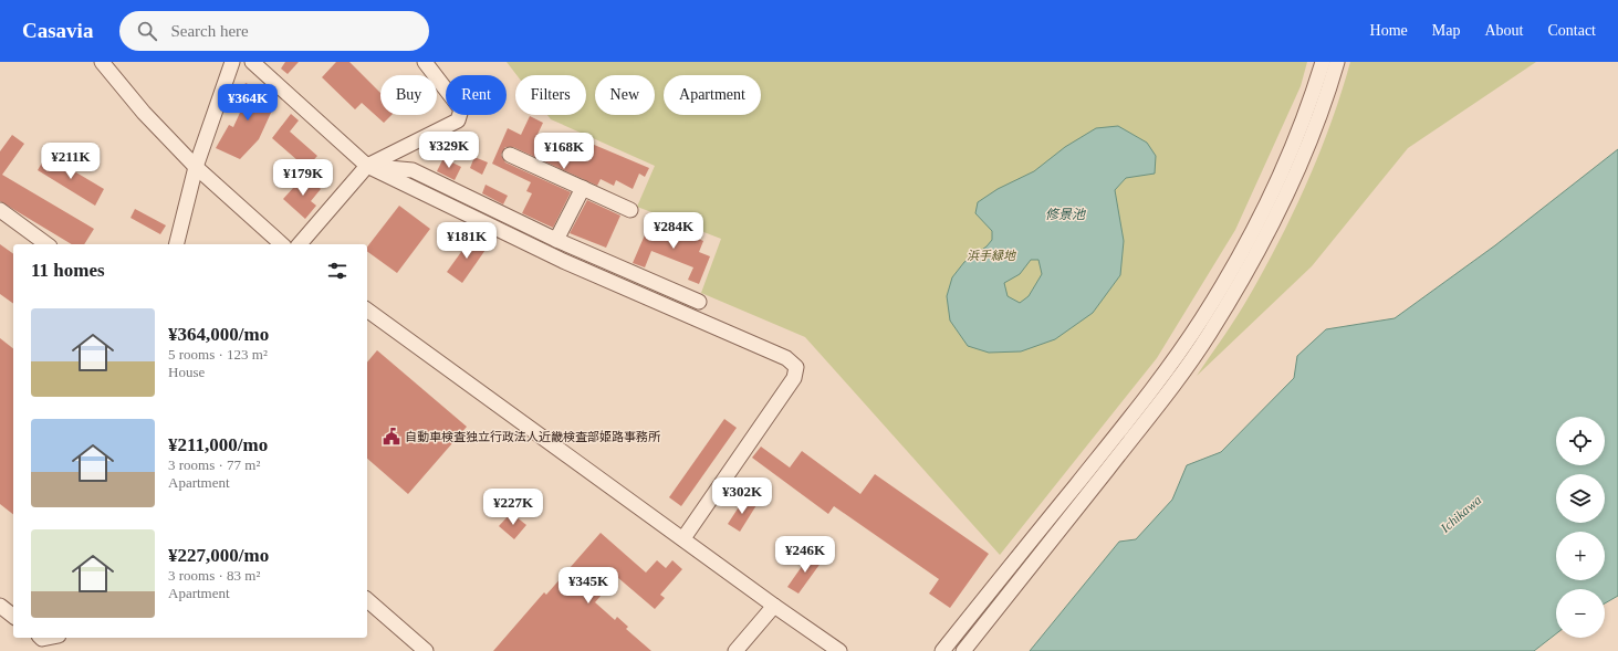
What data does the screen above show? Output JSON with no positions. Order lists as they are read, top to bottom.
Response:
{
  "water": ["修景池", "Ichikawa"],
  "parks": ["浜手緑地"],
  "places": {
    "public building": ["自動車検査独立行政法人近畿検査部姫路事務所"]
  },
  "page": {
    "header": "Casavia",
    "search": "Search here",
    "nav": [
      "Home",
      "Map",
      "About",
      "Contact"
    ],
    "chip": [
      "Buy",
      "Rent",
      "Filters",
      "New",
      "Apartment"
    ],
    "price": [
      "¥364K",
      "¥329K",
      "¥168K",
      "¥211K",
      "¥179K",
      "¥284K",
      "¥181K",
      "¥302K",
      "¥227K",
      "¥246K",
      "¥345K"
    ],
    "heading": "11 homes",
    "list": [
      {
        "name": "¥364,000/mo",
        "note": "5 rooms · 123 m² · House"
      },
      {
        "name": "¥211,000/mo",
        "note": "3 rooms · 77 m² · Apartment"
      },
      {
        "name": "¥227,000/mo",
        "note": "3 rooms · 83 m² · Apartment"
      }
    ],
    "map_buttons": ["+", "−"]
  }
}
